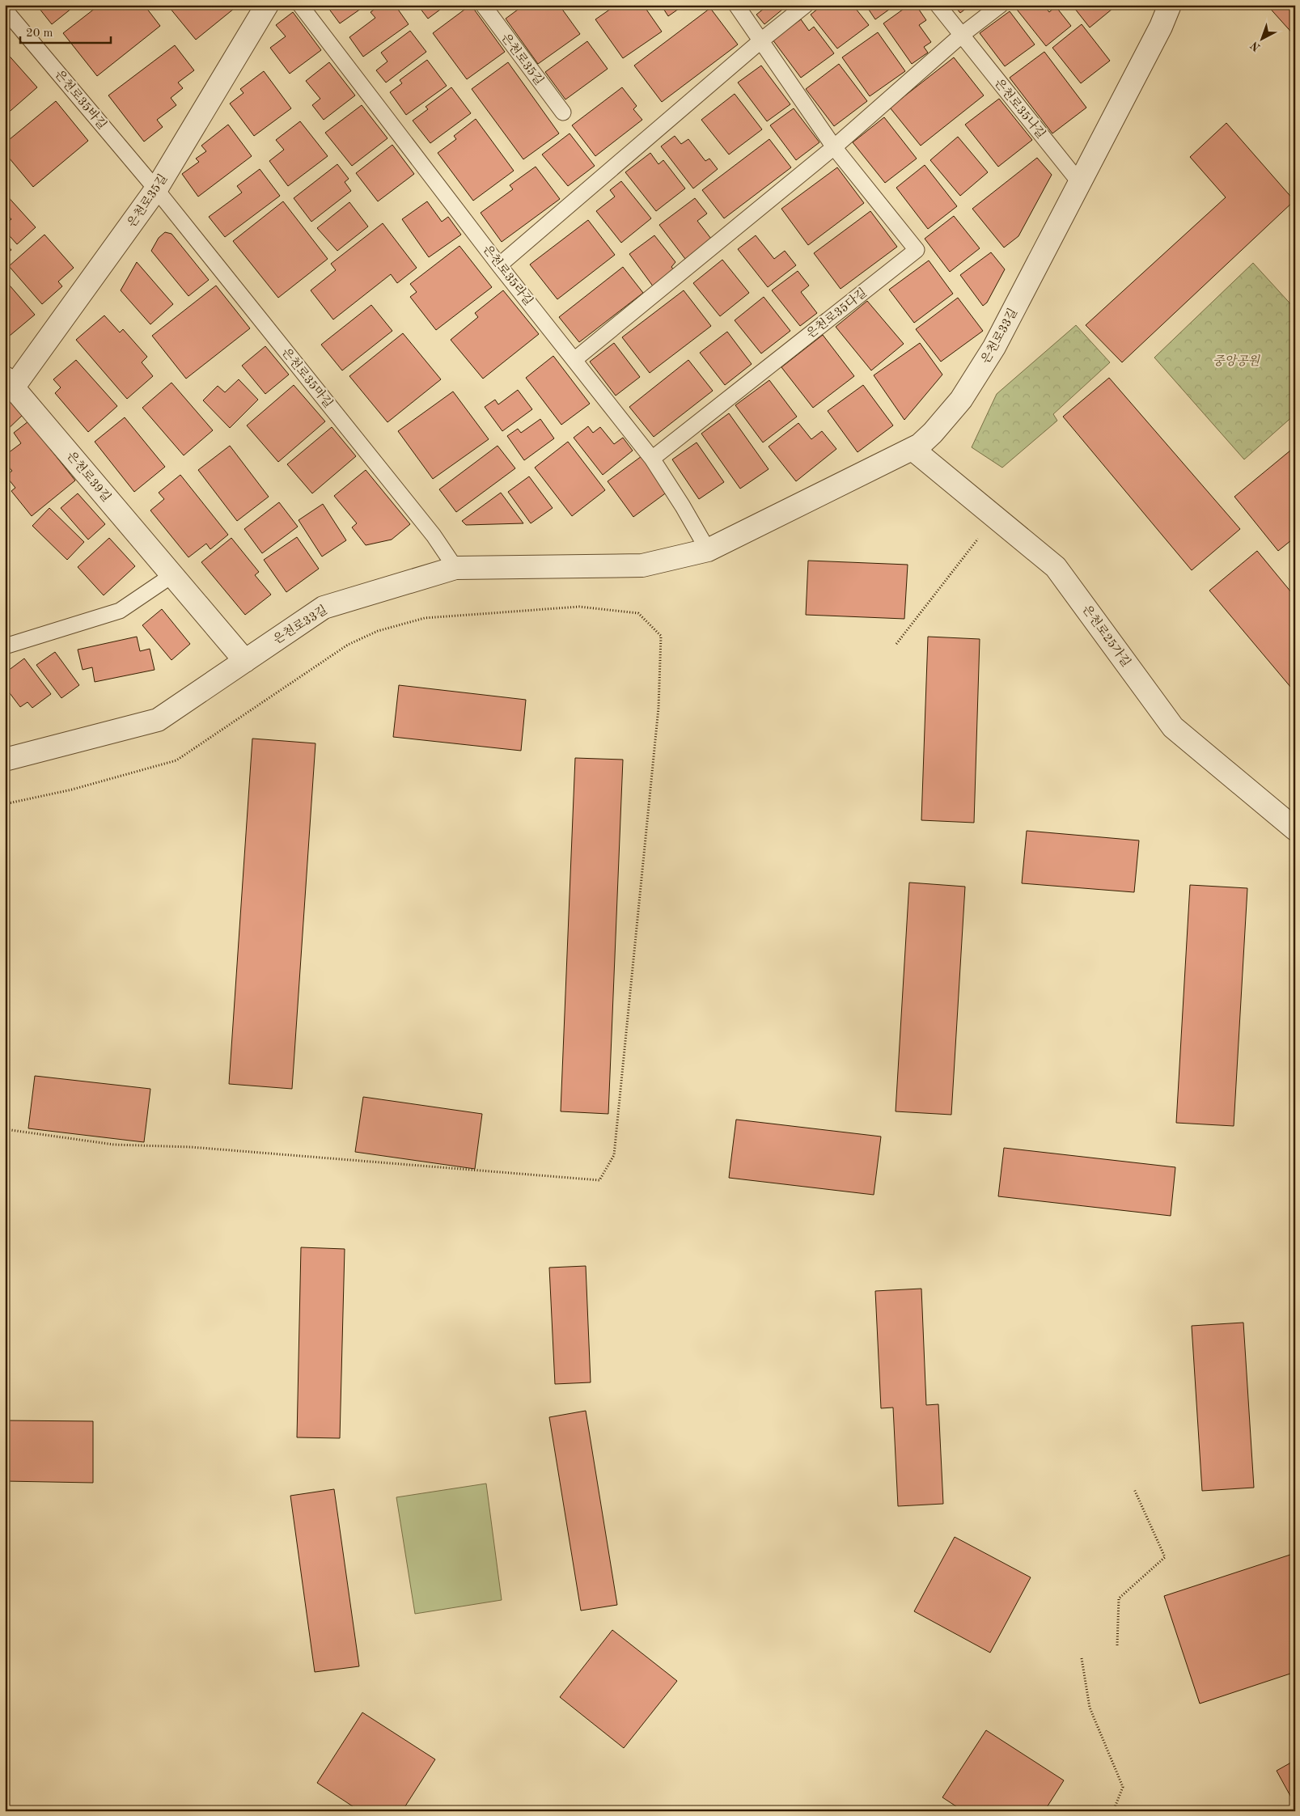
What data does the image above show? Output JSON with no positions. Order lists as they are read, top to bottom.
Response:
{
  "streets": {
    "street": [
      "은천로35길",
      "은천로33길",
      "은천로39길",
      "은천로25가길"
    ],
    "lane": [
      "은천로35바길",
      "은천로35나길",
      "은천로35라길",
      "은천로35다길",
      "은천로35마길"
    ]
  },
  "crossings": [
    ["은천로35길", "은천로35바길"],
    ["은천로35길", "은천로35마길"],
    ["은천로35길", "은천로39길"],
    ["은천로35바길", "은천로35마길"],
    ["은천로35나길", "은천로33길"],
    ["은천로35라길", "은천로35다길"],
    ["은천로35라길", "은천로33길"],
    ["은천로33길", "은천로35마길"],
    ["은천로33길", "은천로39길"],
    ["은천로33길", "은천로25가길"]
  ],
  "parks": ["중앙공원"],
  "scale_bar": "20 m",
  "north": "bottom left"
}
